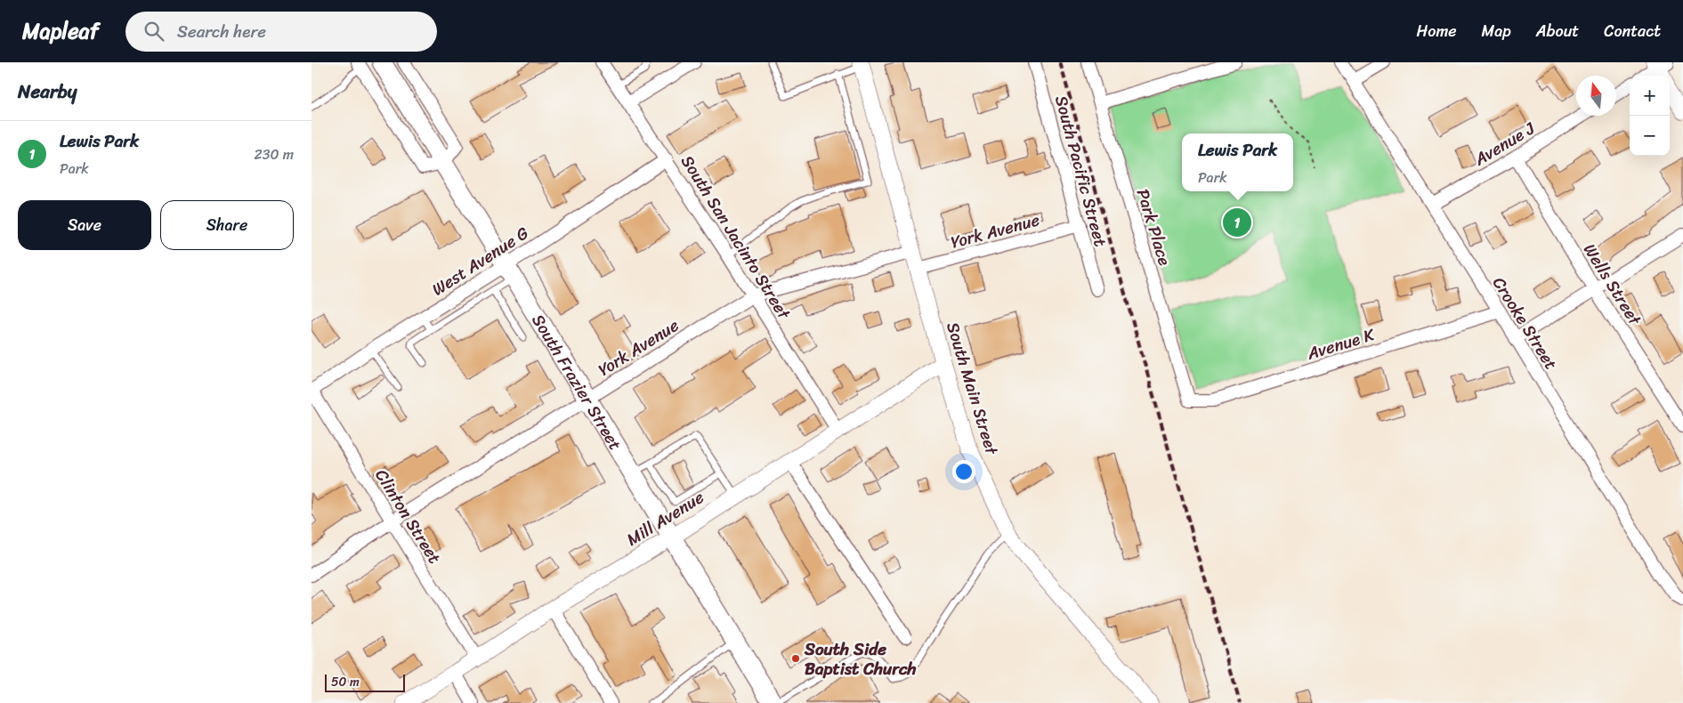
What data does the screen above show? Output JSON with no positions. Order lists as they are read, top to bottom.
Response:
{
  "streets": {
    "main road": ["South Frazier Street"],
    "street": [
      "Avenue J",
      "South Pacific Street",
      "Park Place",
      "York Avenue",
      "South San Jacinto Street",
      "West Avenue G",
      "Wells Street",
      "Crooke Street",
      "Avenue K",
      "South Main Street",
      "Clinton Street",
      "Mill Avenue"
    ]
  },
  "crossings": [
    ["Avenue J", "Wells Street"],
    ["Avenue J", "Crooke Street"],
    ["South Pacific Street", "York Avenue"],
    ["Park Place", "Avenue K"],
    ["York Avenue", "South San Jacinto Street"],
    ["York Avenue", "South Frazier Street"],
    ["York Avenue", "South Main Street"],
    ["York Avenue", "Clinton Street"],
    ["South San Jacinto Street", "West Avenue G"],
    ["South San Jacinto Street", "Mill Avenue"],
    ["West Avenue G", "South Frazier Street"],
    ["West Avenue G", "Clinton Street"],
    ["Crooke Street", "Avenue K"],
    ["South Frazier Street", "Mill Avenue"],
    ["South Main Street", "Mill Avenue"],
    ["Clinton Street", "Mill Avenue"]
  ],
  "places": ["South Side Baptist Church"],
  "scale_bar": "50 m",
  "north": "top",
  "page": {
    "header": "Mapleaf",
    "search": "Search here",
    "nav": [
      "Home",
      "Map",
      "About",
      "Contact"
    ],
    "heading": "Nearby",
    "map_buttons": ["+", "−"],
    "list": [
      {
        "mark": "1",
        "name": "Lewis Park",
        "note": "Park",
        "value": "230 m"
      }
    ],
    "popup": ["Lewis Park", "Park"],
    "buttons": ["Save", "Share"],
    "pins": "1",
    "scale": "50 m"
  }
}
